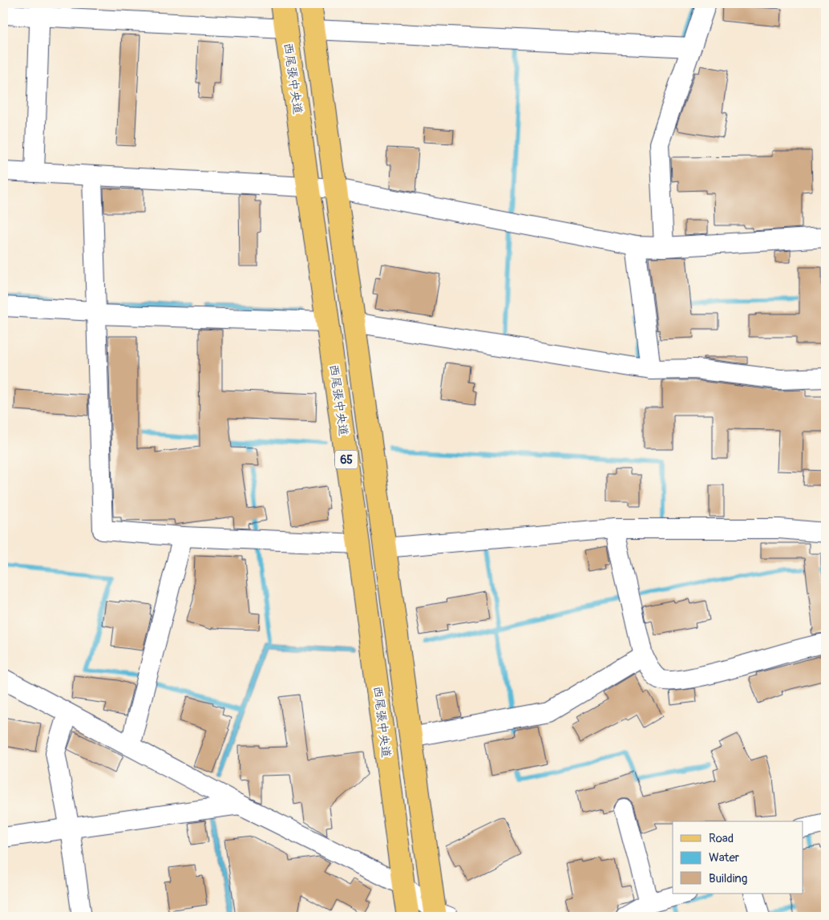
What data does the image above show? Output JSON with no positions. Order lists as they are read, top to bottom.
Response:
{
  "streets": {
    "main road": ["西尾張中央道", "65"]
  },
  "legend": ["Road", "Water", "Building"]
}
